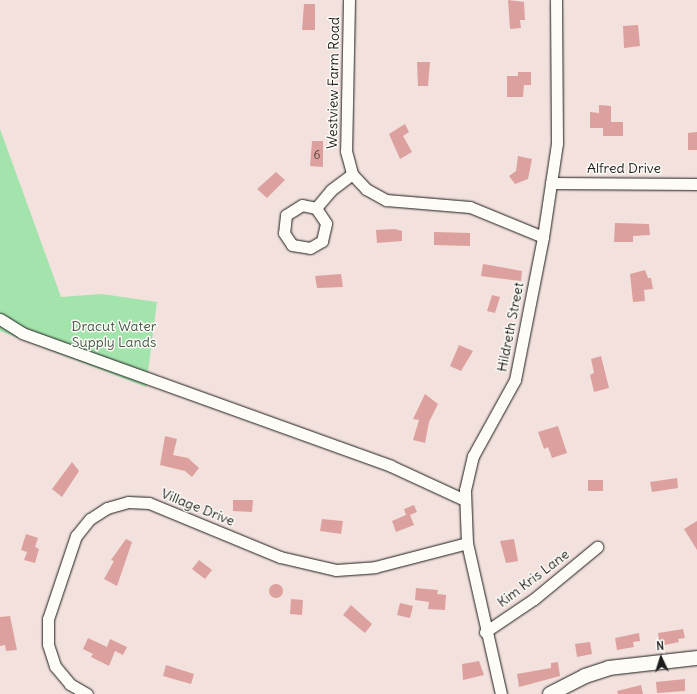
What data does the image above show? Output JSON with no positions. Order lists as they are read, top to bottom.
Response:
{
  "streets": {
    "street": [
      "Westview Farm Road",
      "Alfred Drive",
      "Hildreth Street",
      "Village Drive",
      "Kim Kris Lane"
    ]
  },
  "crossings": [
    ["Westview Farm Road", "Hildreth Street"],
    ["Alfred Drive", "Hildreth Street"],
    ["Hildreth Street", "Village Drive"],
    ["Hildreth Street", "Kim Kris Lane"]
  ],
  "parks": ["Dracut Water Supply Lands"],
  "house_numbers": ["6"],
  "north": "top"
}
